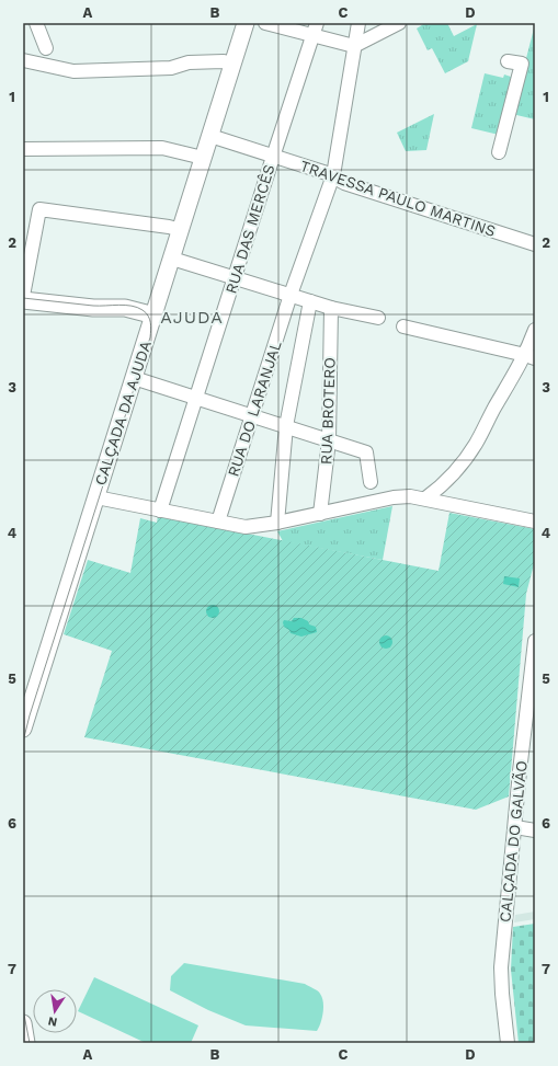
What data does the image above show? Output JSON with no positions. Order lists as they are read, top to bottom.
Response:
{
  "streets": {
    "street": [
      "TRAVESSA PAULO MARTINS",
      "RUA DAS MERCÊS",
      "RUA DO LARANJAL",
      "RUA BROTERO",
      "CALÇADA DA AJUDA",
      "CALÇADA DO GALVÃO"
    ]
  },
  "crossings": [
    ["TRAVESSA PAULO MARTINS", "RUA DAS MERCÊS"],
    ["TRAVESSA PAULO MARTINS", "RUA DO LARANJAL"],
    ["TRAVESSA PAULO MARTINS", "CALÇADA DA AJUDA"]
  ],
  "districts": ["AJUDA"],
  "north": "bottom",
  "grid": {
    "columns": [
      "A",
      "B",
      "C",
      "D"
    ],
    "rows": [
      "1",
      "2",
      "3",
      "4",
      "5",
      "6",
      "7"
    ]
  }
}
